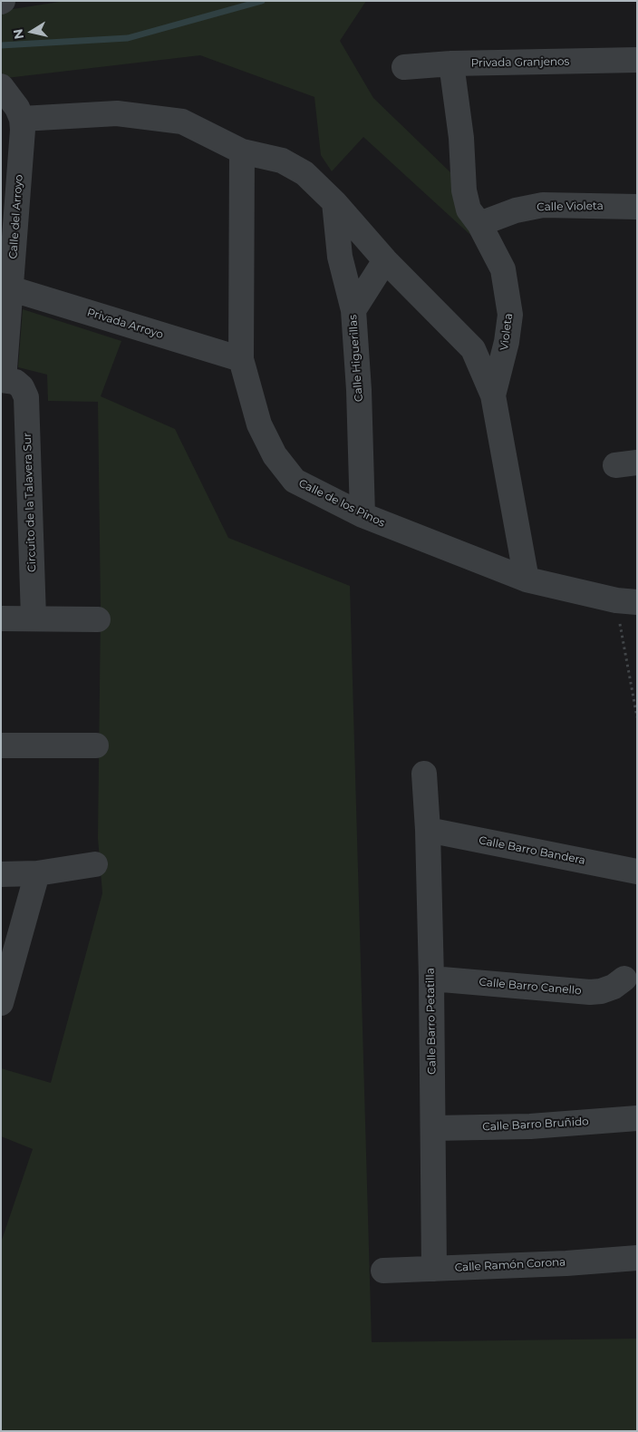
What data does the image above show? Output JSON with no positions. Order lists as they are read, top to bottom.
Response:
{
  "streets": {
    "street": [
      "Privada Granjenos",
      "Calle Violeta",
      "Calle del Arroyo",
      "Privada Arroyo",
      "Violeta",
      "Calle Higuerillas",
      "Circuito de la Talavera Sur",
      "Calle de los Pinos",
      "Calle Barro Bandera",
      "Calle Barro Canello",
      "Calle Barro Petatilla",
      "Calle Barro Bruñido",
      "Calle Ramón Corona"
    ]
  },
  "crossings": [
    ["Privada Granjenos", "Violeta"],
    ["Calle Violeta", "Violeta"],
    ["Calle del Arroyo", "Privada Arroyo"],
    ["Calle del Arroyo", "Circuito de la Talavera Sur"],
    ["Privada Arroyo", "Calle de los Pinos"],
    ["Violeta", "Calle de los Pinos"],
    ["Calle Higuerillas", "Calle de los Pinos"],
    ["Calle Barro Bandera", "Calle Barro Petatilla"],
    ["Calle Barro Canello", "Calle Barro Petatilla"],
    ["Calle Barro Petatilla", "Calle Barro Bruñido"],
    ["Calle Barro Petatilla", "Calle Ramón Corona"]
  ],
  "north": "left"
}
